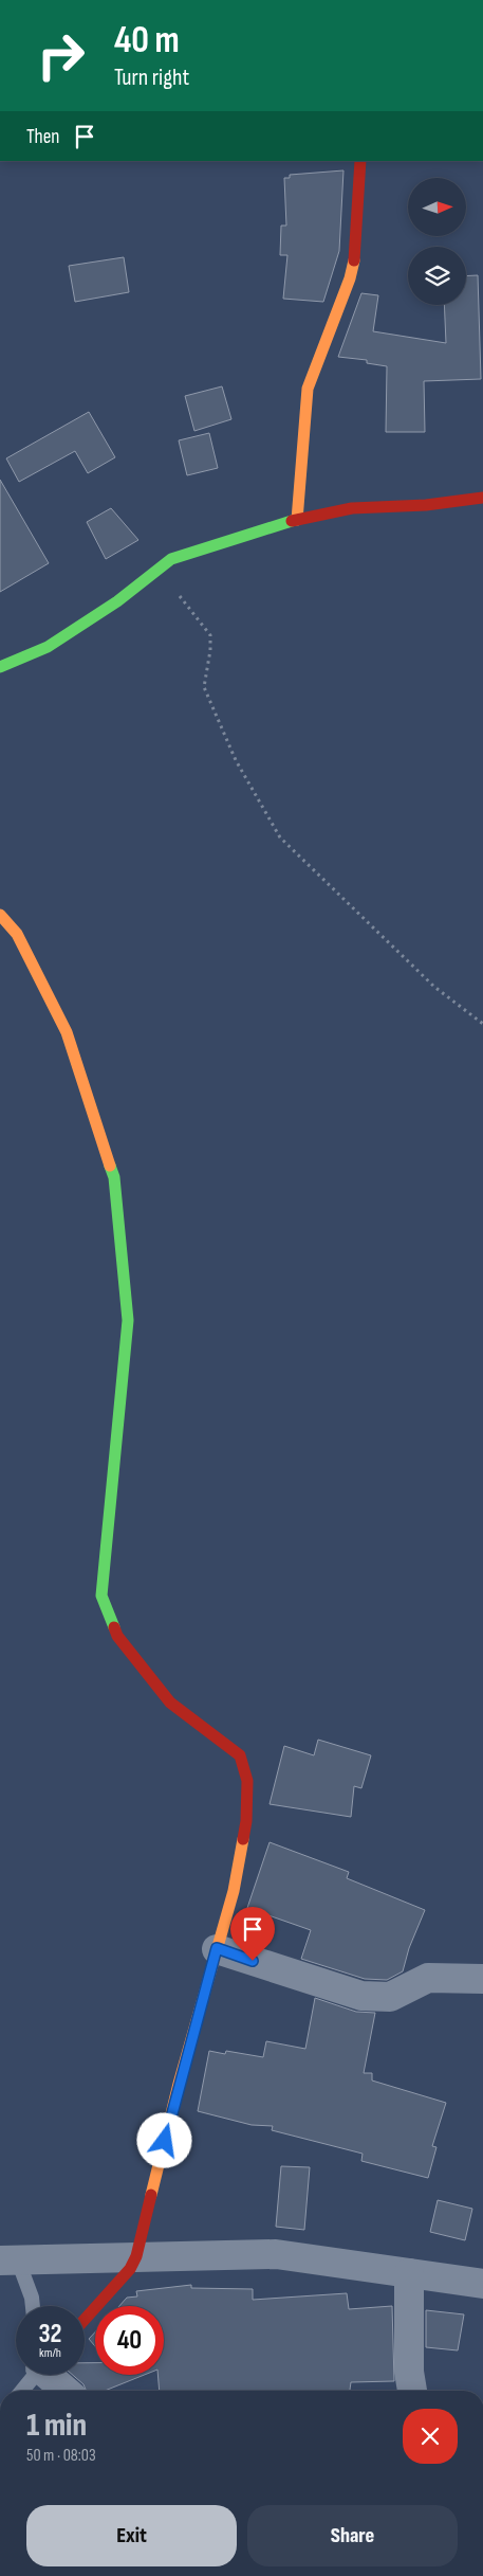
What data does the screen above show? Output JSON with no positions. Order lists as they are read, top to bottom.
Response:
{
  "north": "right",
  "page": {
    "turn": ["40 m", "Turn right"],
    "then": "Then",
    "speed": "32 km/h",
    "limit": "40",
    "heading": ["1 min", "50 m · 08:03"],
    "buttons": ["Exit", "Share"]
  }
}
